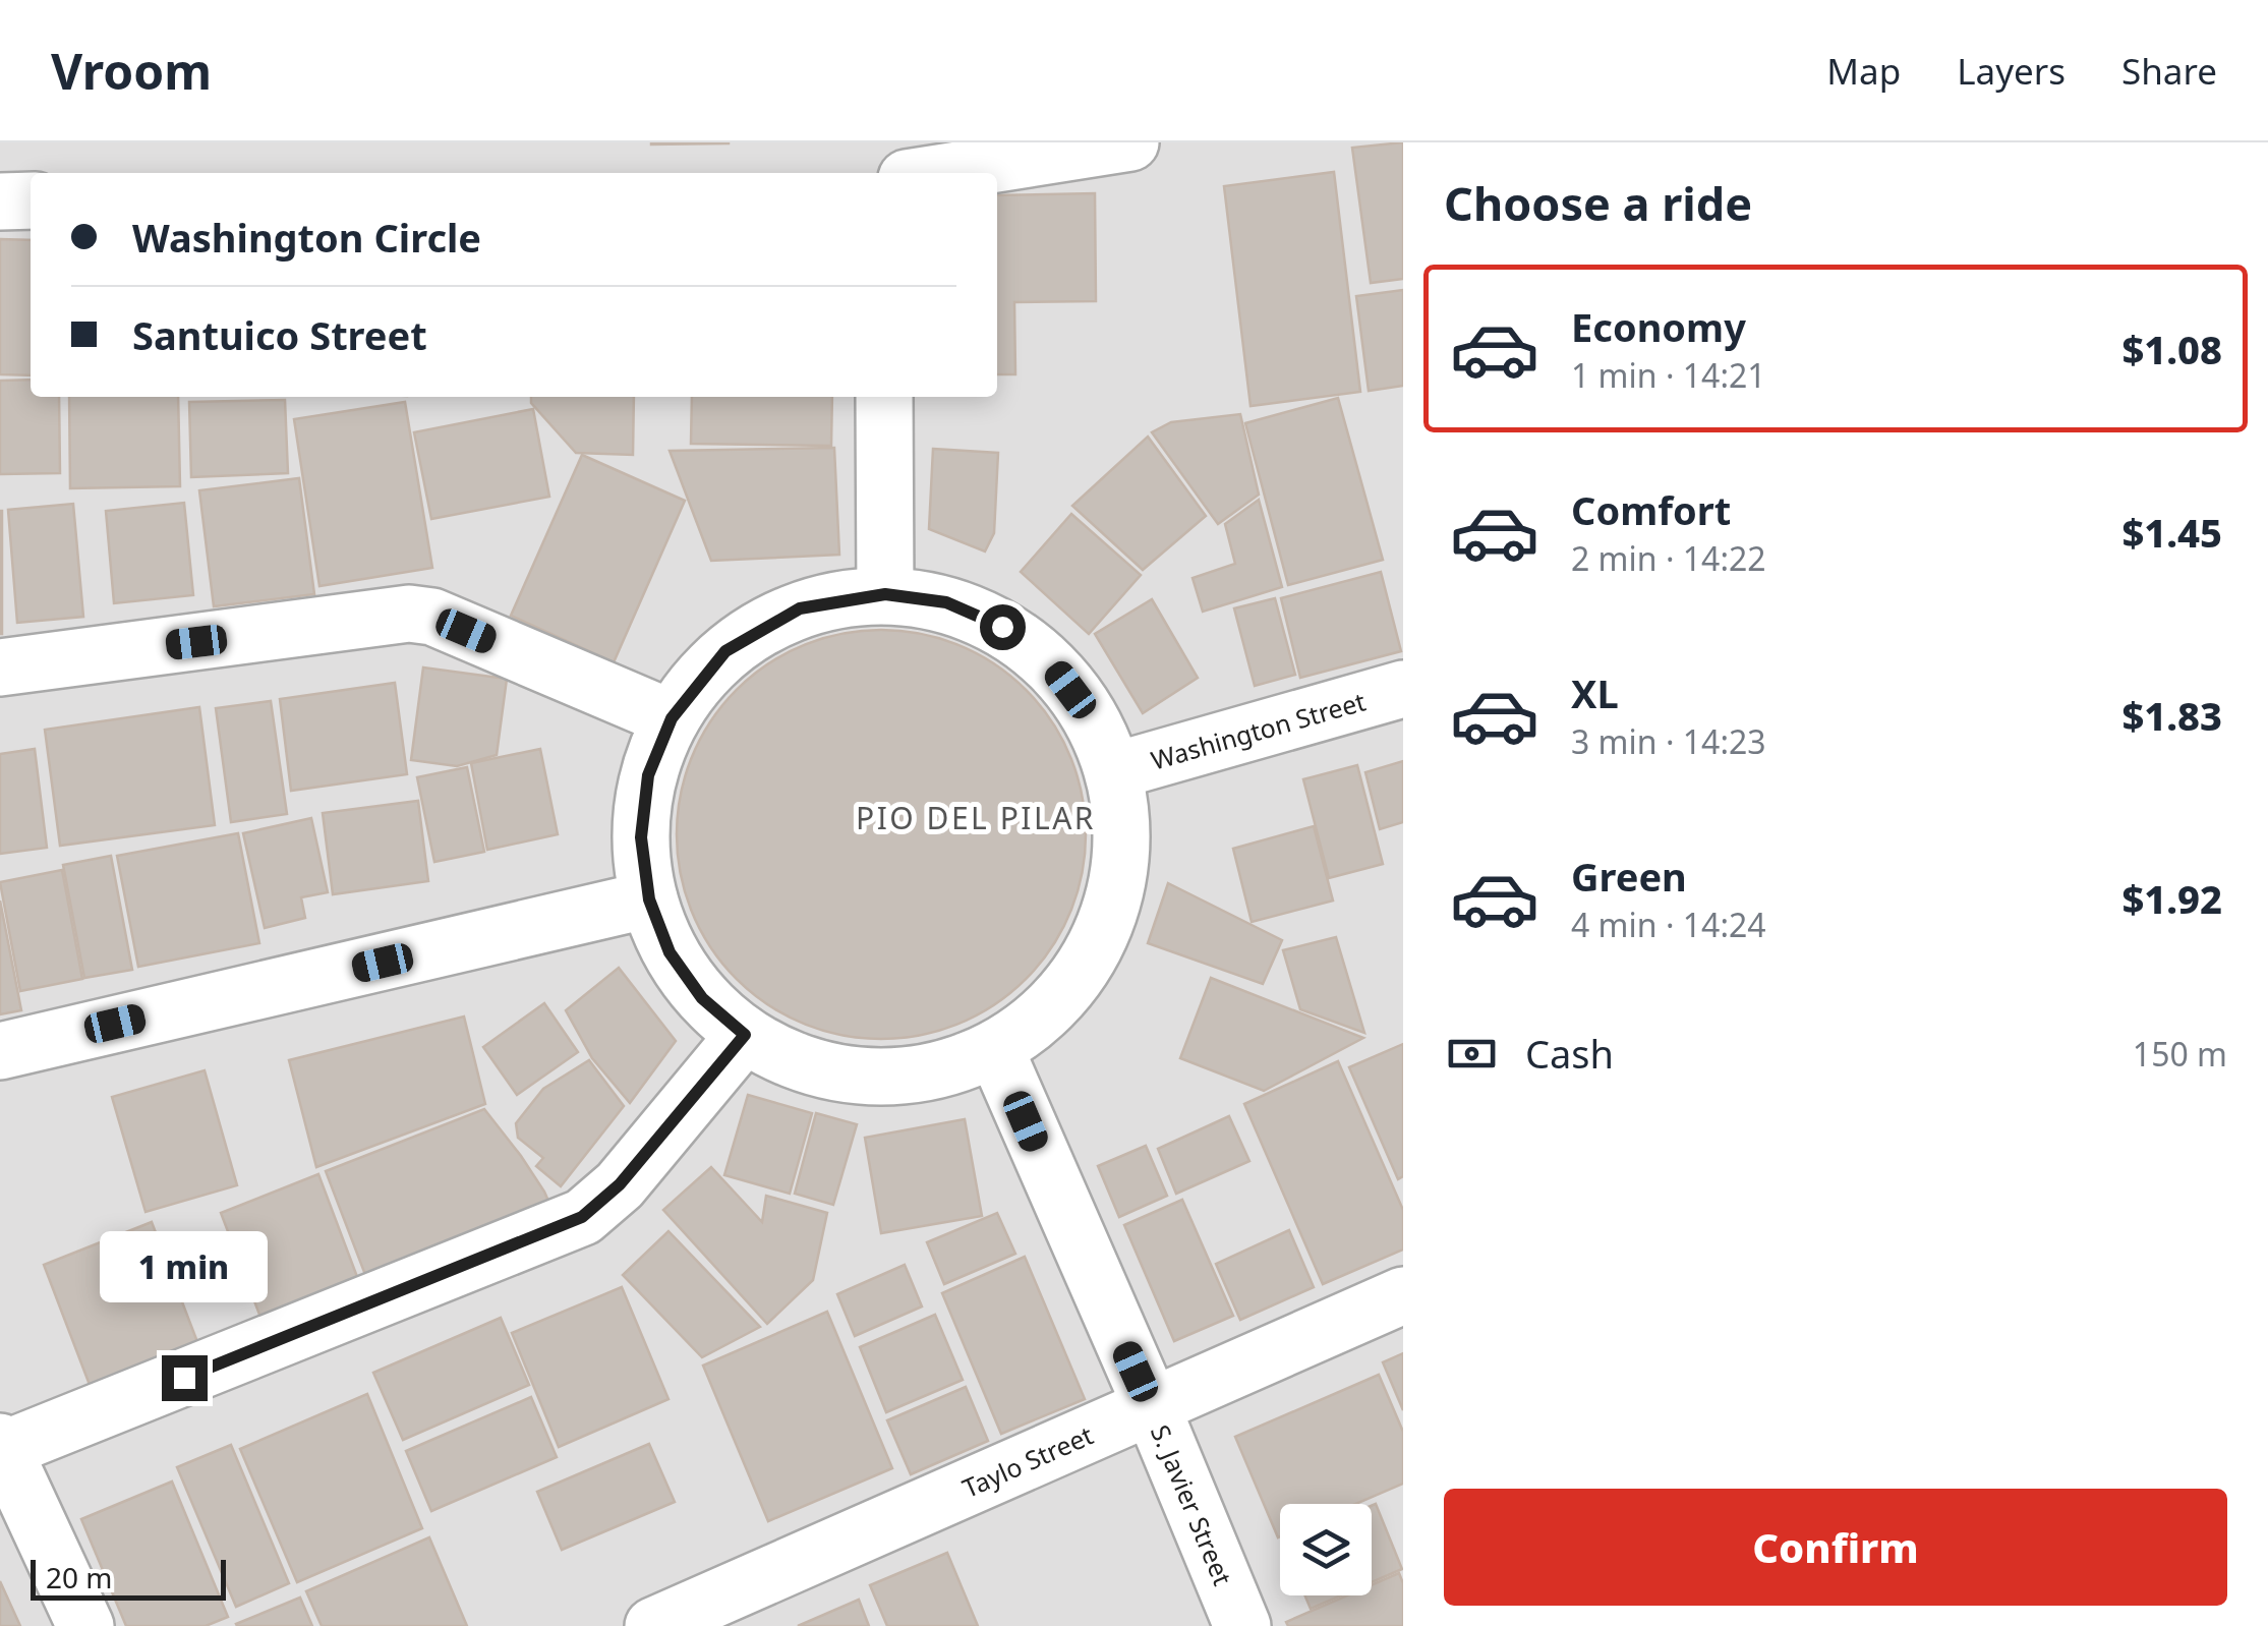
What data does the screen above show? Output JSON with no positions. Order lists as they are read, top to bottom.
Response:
{
  "streets": {
    "street": ["Washington Street", "Taylo Street", "S. Javier Street"]
  },
  "crossings": [
    ["Taylo Street", "S. Javier Street"]
  ],
  "districts": ["PIO DEL PILAR"],
  "scale_bar": "20 m",
  "page": {
    "header": "Vroom",
    "nav": ["Map", "Layers", "Share"],
    "heading": "Choose a ride",
    "banner": ["Washington Circle", "Santuico Street"],
    "list": [
      {
        "name": "Economy",
        "note": "1 min · 14:21",
        "value": "$1.08"
      },
      {
        "name": "Comfort",
        "note": "2 min · 14:22",
        "value": "$1.45"
      },
      {
        "name": "XL",
        "note": "3 min · 14:23",
        "value": "$1.83"
      },
      {
        "name": "Green",
        "note": "4 min · 14:24",
        "value": "$1.92"
      }
    ],
    "pay": ["Cash", "150 m"],
    "bubble": "1 min",
    "buttons": "Confirm",
    "scale": "20 m"
  }
}
